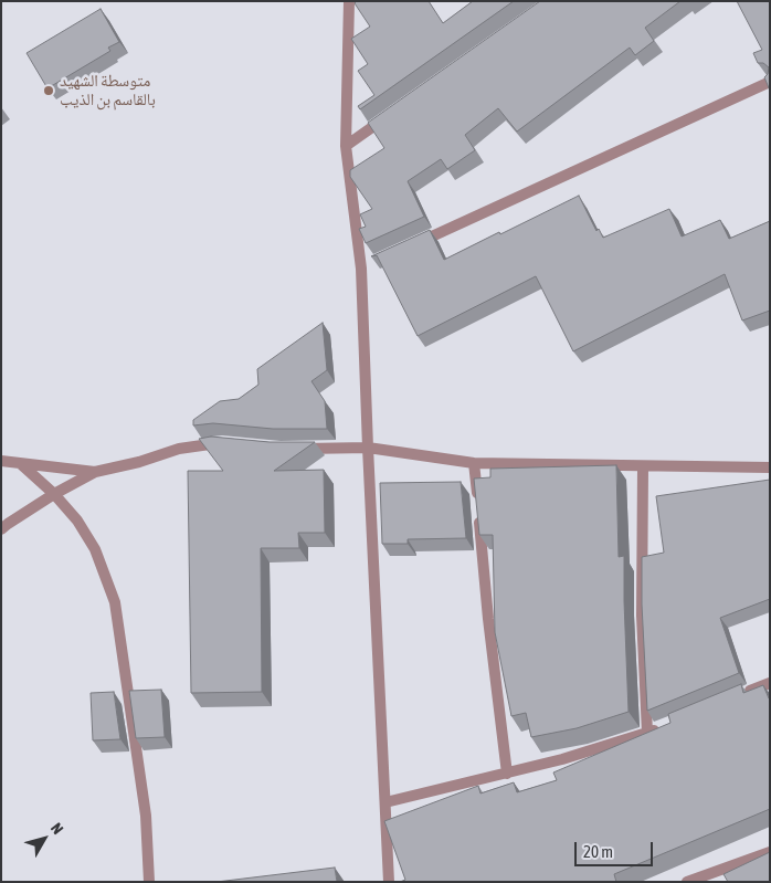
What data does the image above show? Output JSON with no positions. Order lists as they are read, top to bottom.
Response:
{
  "places": ["متوسطة الشهيد بالقاسم بن الذيب"],
  "scale_bar": "20 m",
  "north": "top right"
}
